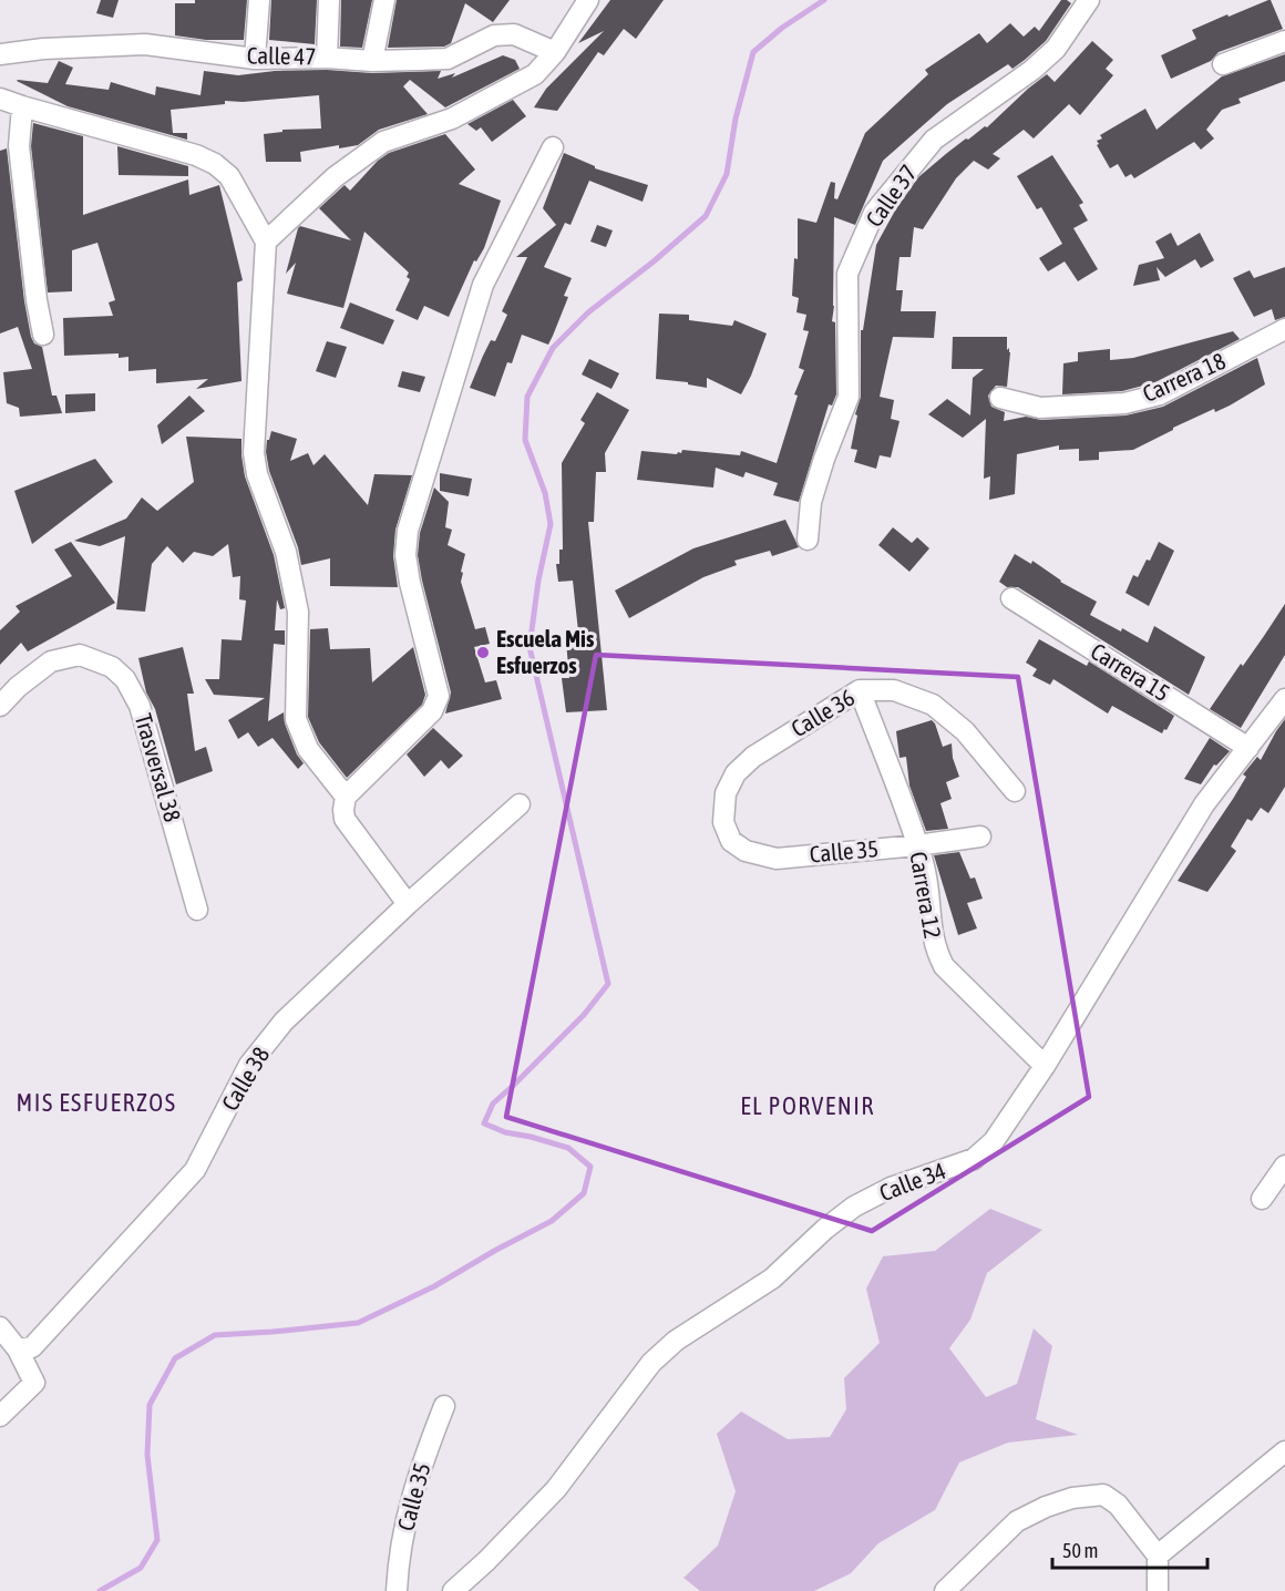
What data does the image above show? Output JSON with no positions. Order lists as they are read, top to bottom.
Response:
{
  "streets": {
    "street": [
      "Calle 47",
      "Calle 37",
      "Carrera 18",
      "Carrera 15",
      "Calle 36",
      "Trasversal 38",
      "Calle 35",
      "Carrera 12",
      "Calle 38",
      "Calle 34"
    ]
  },
  "crossings": [
    ["Carrera 15", "Calle 34"],
    ["Calle 36", "Calle 35"],
    ["Calle 36", "Carrera 12"],
    ["Calle 35", "Carrera 12"],
    ["Carrera 12", "Calle 34"]
  ],
  "districts": ["MIS ESFUERZOS", "EL PORVENIR"],
  "places": ["Escuela Mis Esfuerzos"],
  "scale_bar": "50 m"
}
